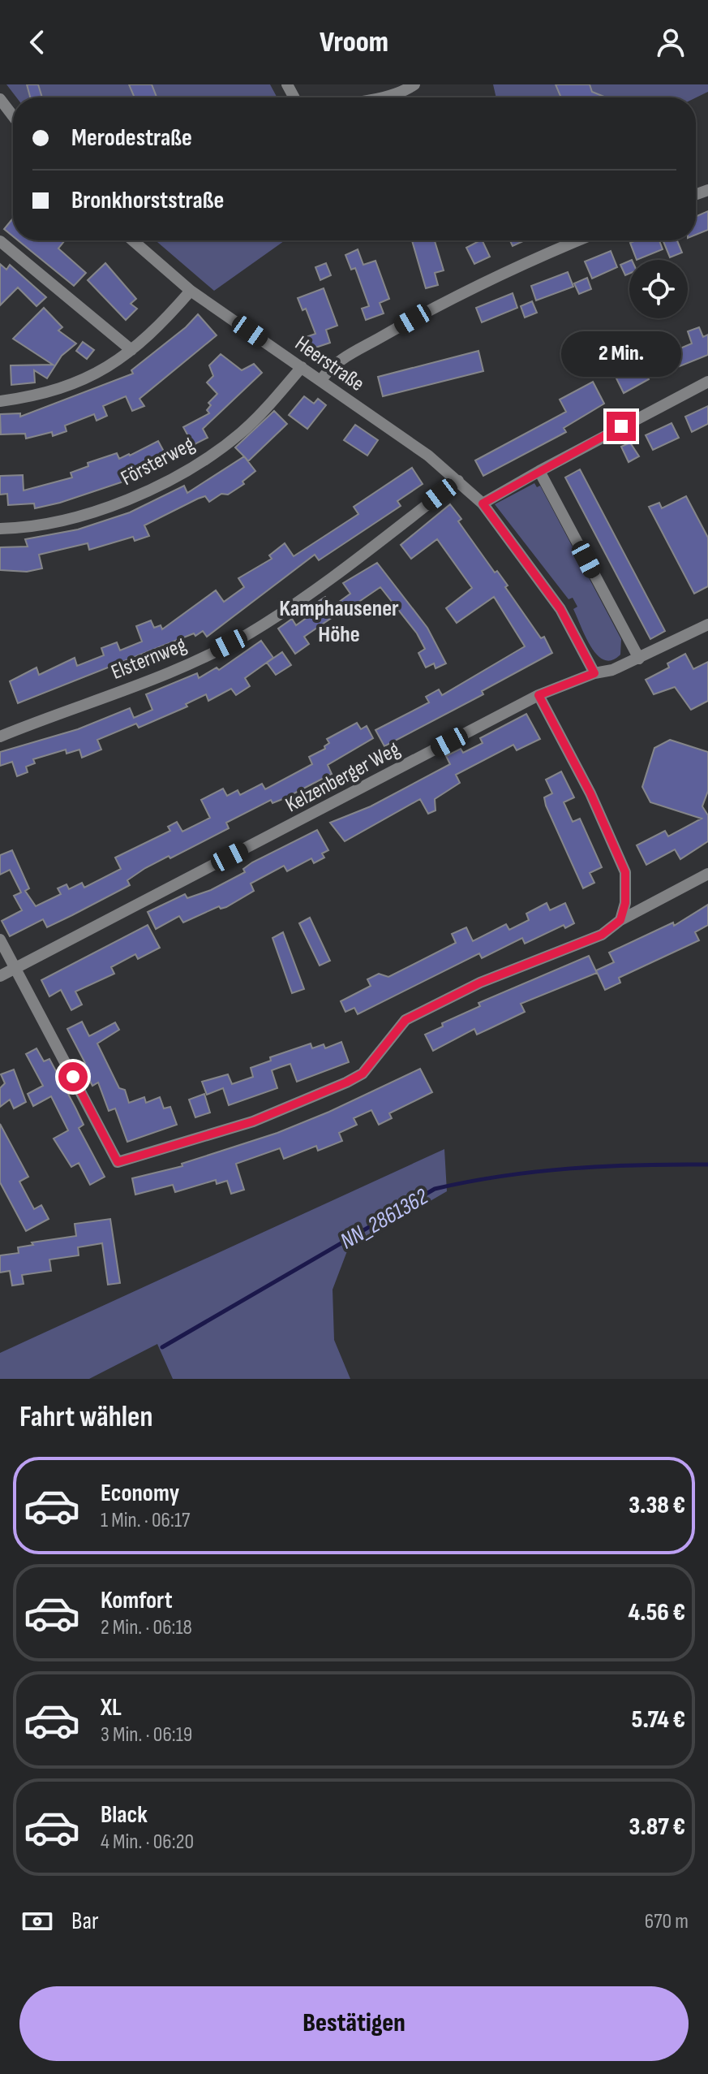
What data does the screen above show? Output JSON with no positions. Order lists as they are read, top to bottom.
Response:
{
  "streets": {
    "street": [
      "Heerstraße",
      "Försterweg",
      "Elsternweg",
      "Kelzenberger Weg"
    ]
  },
  "crossings": [
    ["Heerstraße", "Försterweg"],
    ["Heerstraße", "Elsternweg"],
    ["Heerstraße", "Kelzenberger Weg"]
  ],
  "districts": ["Kamphausener Höhe"],
  "water": ["NN_2861362"],
  "page": {
    "header": "Vroom",
    "banner": ["Merodestraße", "Bronkhorststraße"],
    "bubble": "2 Min.",
    "heading": "Fahrt wählen",
    "list": [
      {
        "name": "Economy",
        "note": "1 Min. · 06:17",
        "value": "3.38 €"
      },
      {
        "name": "Komfort",
        "note": "2 Min. · 06:18",
        "value": "4.56 €"
      },
      {
        "name": "XL",
        "note": "3 Min. · 06:19",
        "value": "5.74 €"
      },
      {
        "name": "Black",
        "note": "4 Min. · 06:20",
        "value": "3.87 €"
      }
    ],
    "pay": ["Bar", "670 m"],
    "buttons": "Bestätigen"
  }
}
